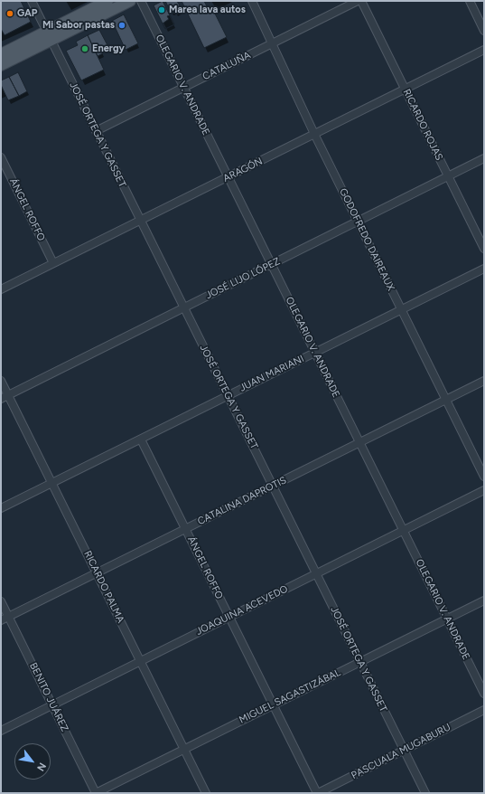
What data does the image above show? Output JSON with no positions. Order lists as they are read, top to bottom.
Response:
{
  "streets": {
    "street": [
      "CATALUÑA",
      "OLEGARIO V. ANDRADE",
      "RICARDO ROJAS",
      "JOSÉ ORTEGA Y GASSET",
      "ARAGÓN",
      "ÁNGEL ROFFO",
      "GODOFREDO DAIREAUX",
      "JOSÉ LIJO LÓPEZ",
      "JUAN MARIANI",
      "CATALINA DAPROTIS",
      "RICARDO PALMA",
      "JOAQUINA ACEVEDO",
      "MIGUEL SAGASTIZÁBAL",
      "BENITO JUÁREZ",
      "PASCUALA MUGABURU"
    ]
  },
  "crossings": [
    ["CATALUÑA", "OLEGARIO V. ANDRADE"],
    ["CATALUÑA", "JOSÉ ORTEGA Y GASSET"],
    ["CATALUÑA", "GODOFREDO DAIREAUX"],
    ["OLEGARIO V. ANDRADE", "ARAGÓN"],
    ["OLEGARIO V. ANDRADE", "JOSÉ LIJO LÓPEZ"],
    ["OLEGARIO V. ANDRADE", "JUAN MARIANI"],
    ["OLEGARIO V. ANDRADE", "CATALINA DAPROTIS"],
    ["OLEGARIO V. ANDRADE", "JOAQUINA ACEVEDO"],
    ["OLEGARIO V. ANDRADE", "MIGUEL SAGASTIZÁBAL"],
    ["RICARDO ROJAS", "ARAGÓN"],
    ["RICARDO ROJAS", "JOSÉ LIJO LÓPEZ"],
    ["JOSÉ ORTEGA Y GASSET", "ARAGÓN"],
    ["JOSÉ ORTEGA Y GASSET", "JOSÉ LIJO LÓPEZ"],
    ["JOSÉ ORTEGA Y GASSET", "JUAN MARIANI"],
    ["JOSÉ ORTEGA Y GASSET", "CATALINA DAPROTIS"],
    ["JOSÉ ORTEGA Y GASSET", "JOAQUINA ACEVEDO"],
    ["JOSÉ ORTEGA Y GASSET", "MIGUEL SAGASTIZÁBAL"],
    ["JOSÉ ORTEGA Y GASSET", "PASCUALA MUGABURU"],
    ["ARAGÓN", "ÁNGEL ROFFO"],
    ["ARAGÓN", "GODOFREDO DAIREAUX"],
    ["ÁNGEL ROFFO", "JUAN MARIANI"],
    ["ÁNGEL ROFFO", "CATALINA DAPROTIS"],
    ["ÁNGEL ROFFO", "JOAQUINA ACEVEDO"],
    ["ÁNGEL ROFFO", "MIGUEL SAGASTIZÁBAL"],
    ["ÁNGEL ROFFO", "PASCUALA MUGABURU"],
    ["GODOFREDO DAIREAUX", "JOSÉ LIJO LÓPEZ"],
    ["GODOFREDO DAIREAUX", "JUAN MARIANI"],
    ["GODOFREDO DAIREAUX", "CATALINA DAPROTIS"],
    ["JOSÉ LIJO LÓPEZ", "RICARDO PALMA"],
    ["JUAN MARIANI", "RICARDO PALMA"],
    ["CATALINA DAPROTIS", "RICARDO PALMA"],
    ["CATALINA DAPROTIS", "BENITO JUÁREZ"],
    ["RICARDO PALMA", "JOAQUINA ACEVEDO"],
    ["RICARDO PALMA", "MIGUEL SAGASTIZÁBAL"],
    ["JOAQUINA ACEVEDO", "BENITO JUÁREZ"],
    ["MIGUEL SAGASTIZÁBAL", "BENITO JUÁREZ"]
  ],
  "places": [
    "Marea lava autos",
    "GAP",
    "Mi Sabor pastas",
    "Energy"
  ],
  "north": "bottom right"
}
